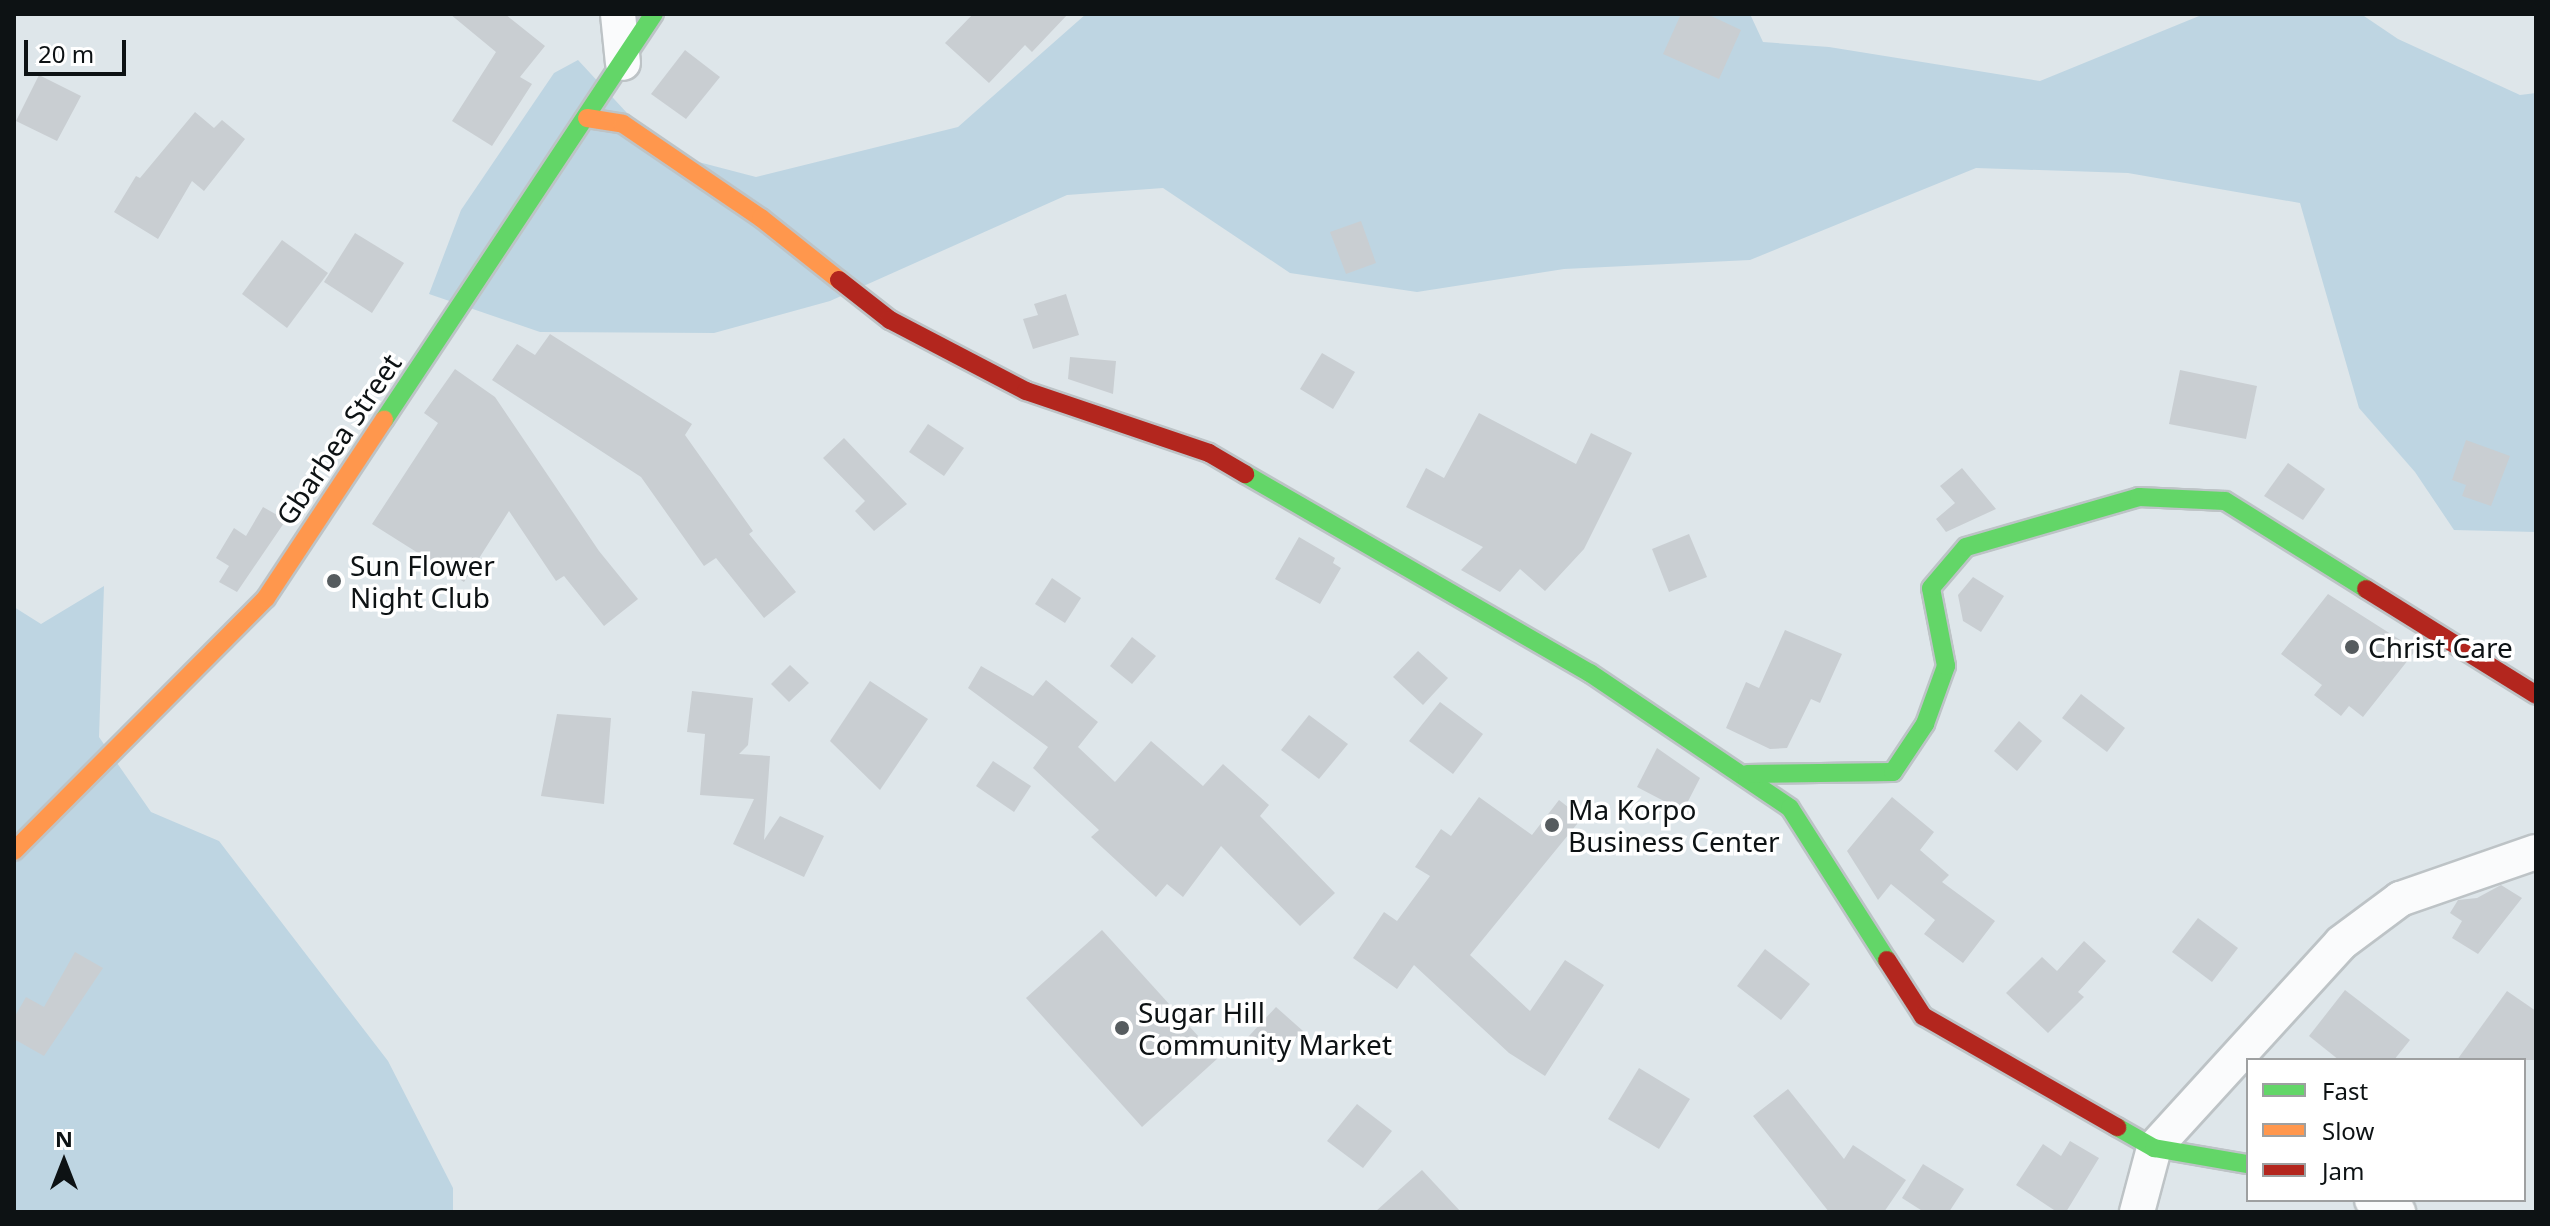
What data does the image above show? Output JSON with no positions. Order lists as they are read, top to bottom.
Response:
{
  "streets": {
    "street": ["Gbarbea Street"]
  },
  "places": [
    "Sun Flower Night Club",
    "Christ Care",
    "Ma Korpo Business Center",
    "Sugar Hill Community Market"
  ],
  "legend": ["Fast", "Slow", "Jam"],
  "scale_bar": "20 m",
  "north": "top"
}
